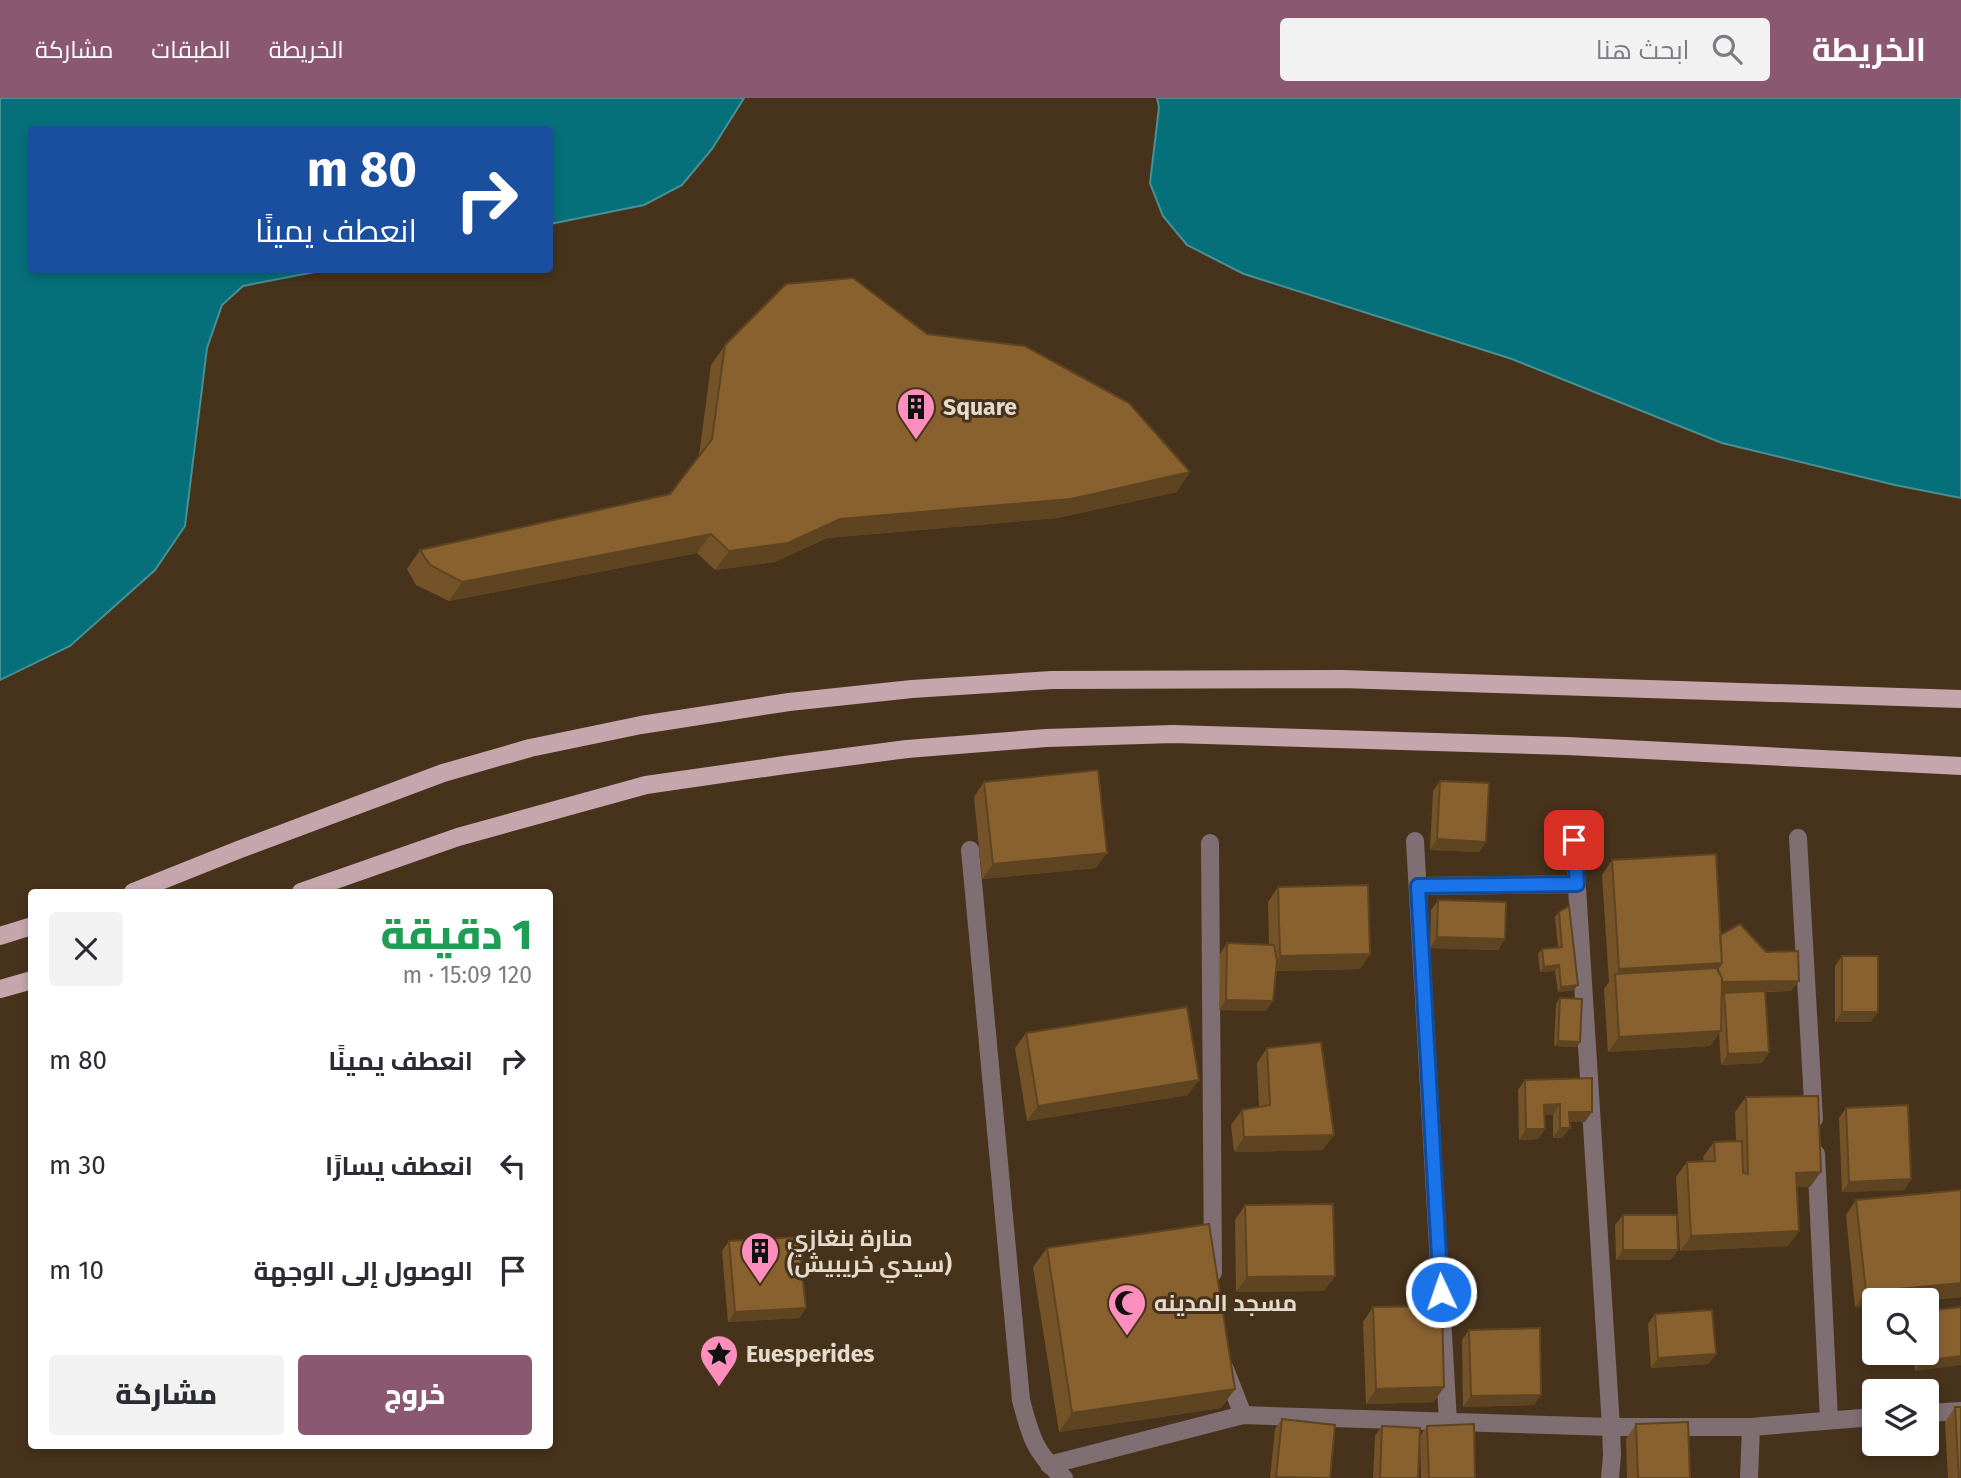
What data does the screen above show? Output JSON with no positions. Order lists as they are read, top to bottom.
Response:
{
  "places": {
    "building": ["Square", "منارة بنغازي (سيدي خريبيش)"],
    "mosque": ["مسجد المدينه"],
    "place": ["Euesperides"]
  },
  "page": {
    "header": "الخريطة",
    "search": "ابحث هنا",
    "nav": ["الخريطة", "الطبقات", "مشاركة"],
    "turn": ["80 m", "انعطف يمينًا"],
    "heading": ["1 دقيقة", "120 m · 15:09"],
    "list": [
      {
        "name": "انعطف يمينًا",
        "value": "80 m"
      },
      {
        "name": "انعطف يسارًا",
        "value": "30 m"
      },
      {
        "name": "الوصول إلى الوجهة",
        "value": "10 m"
      }
    ],
    "buttons": ["خروج", "مشاركة"]
  }
}
